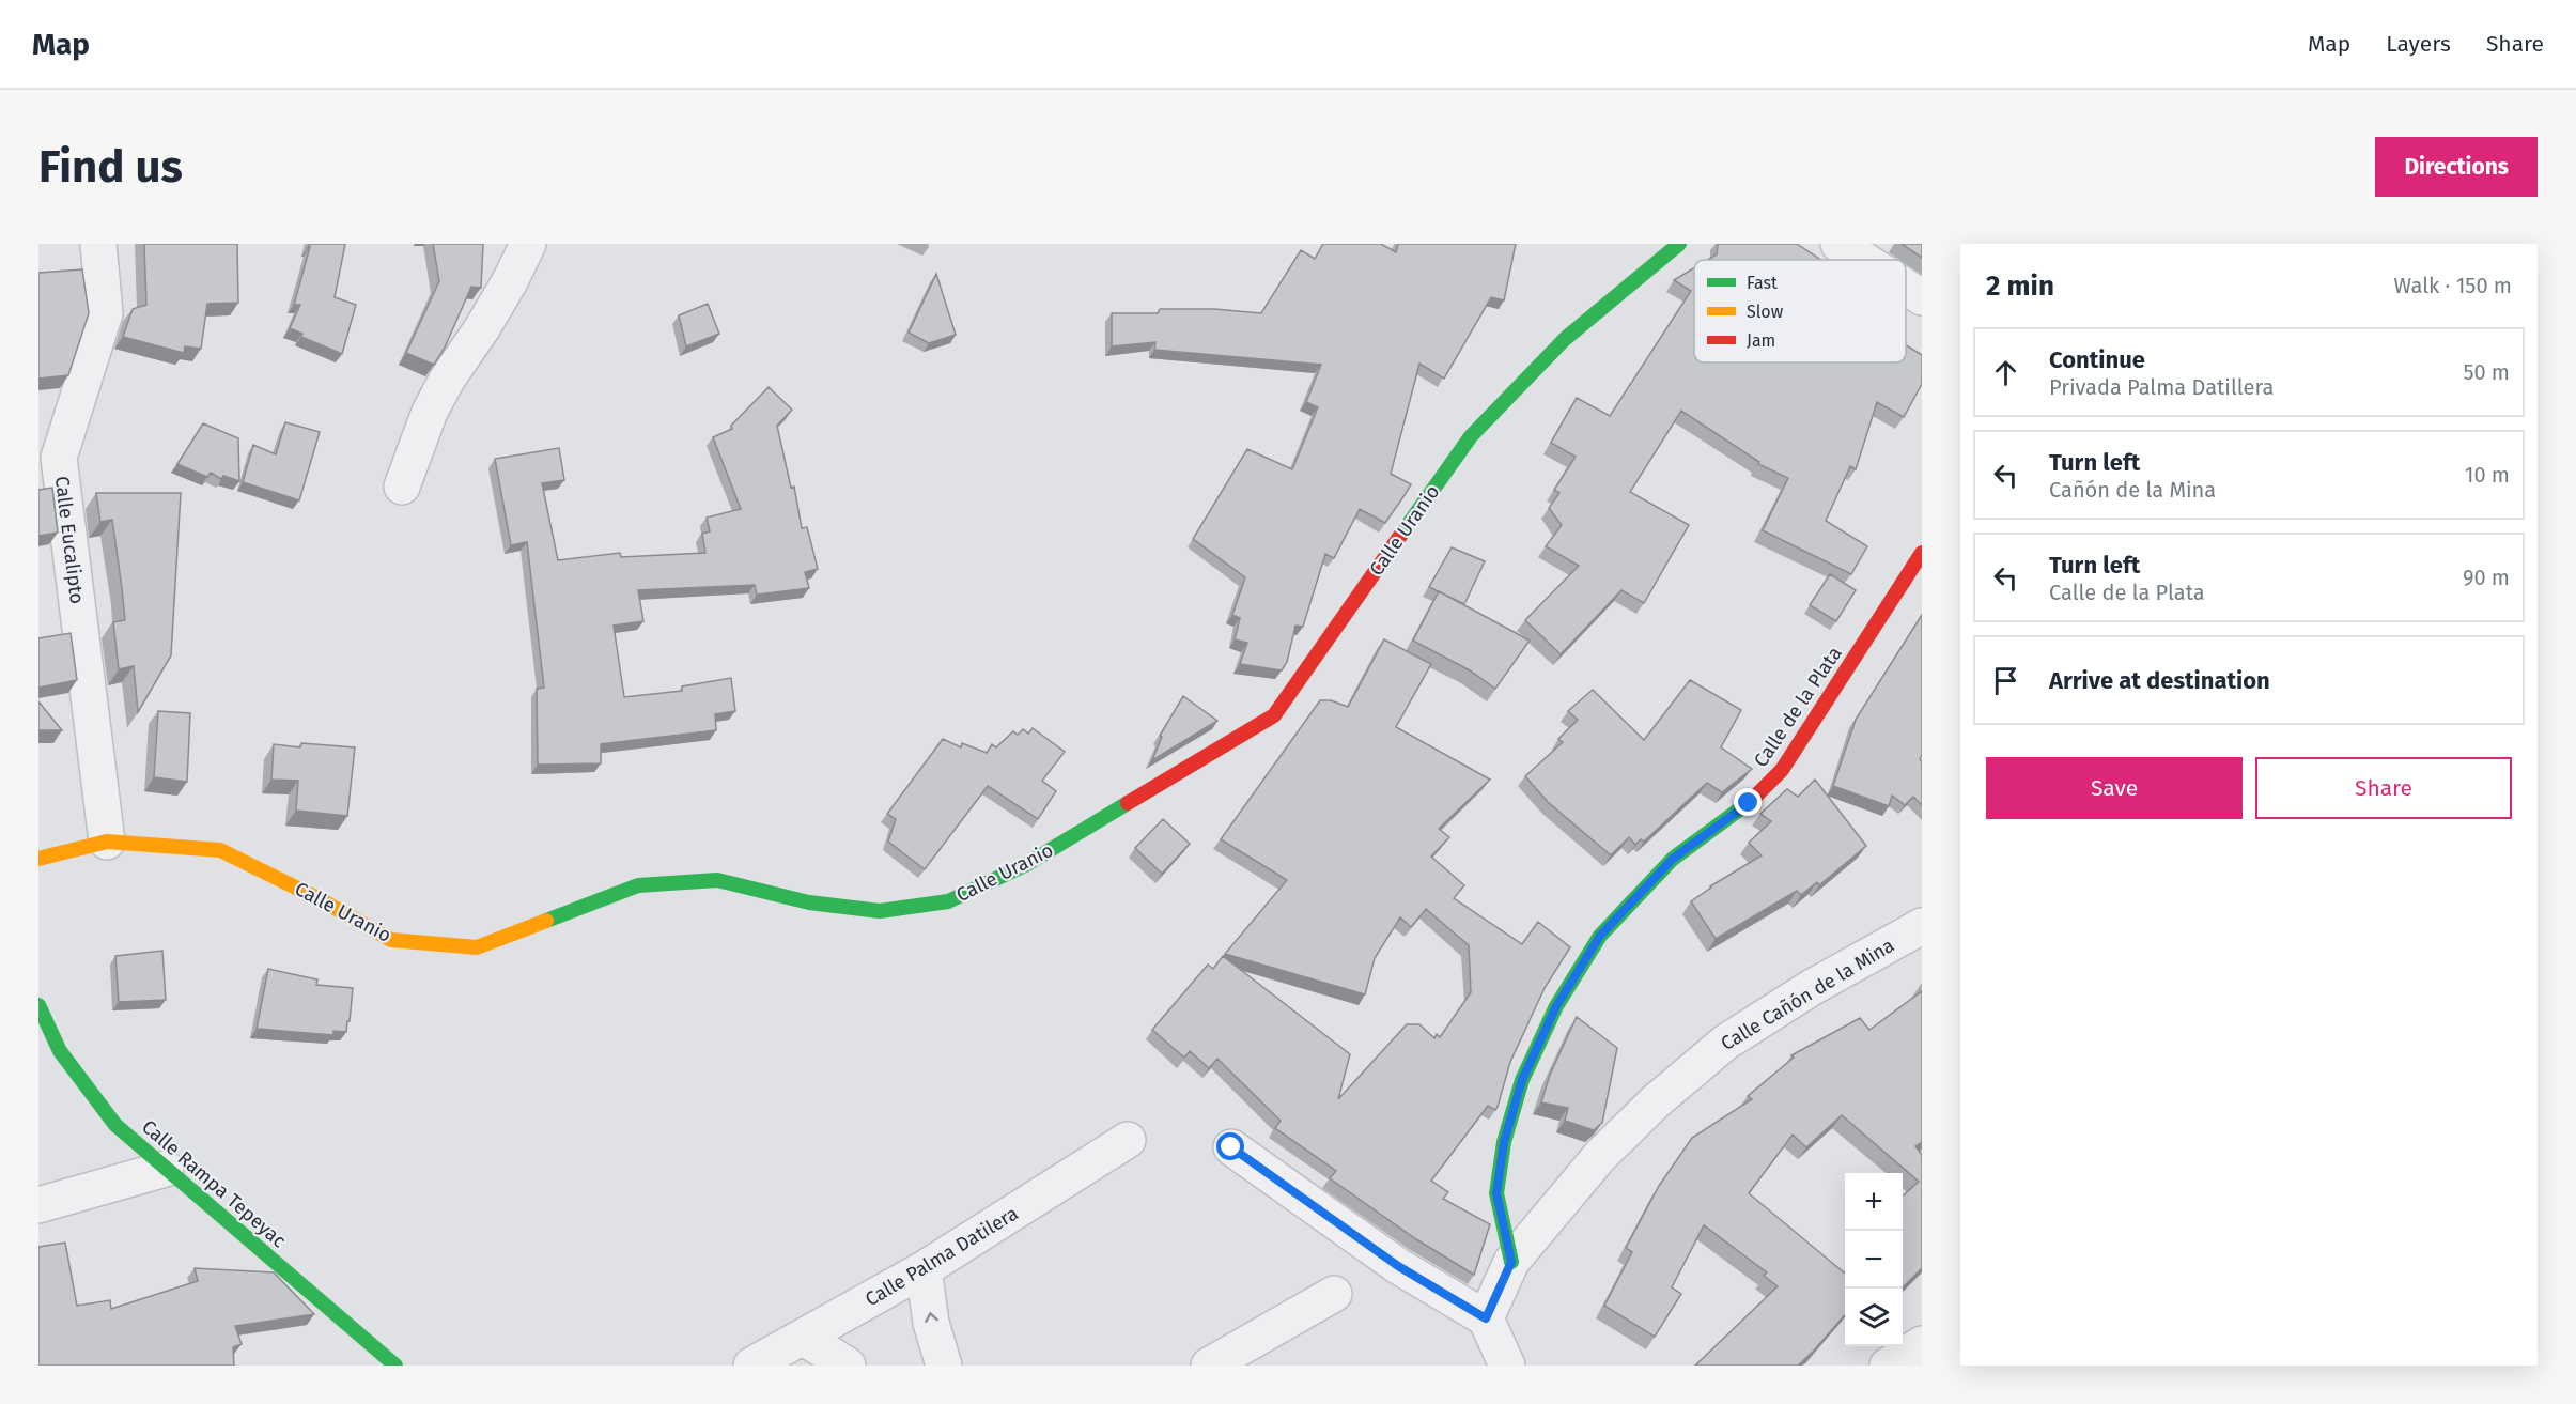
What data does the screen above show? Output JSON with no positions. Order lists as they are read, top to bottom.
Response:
{
  "streets": {
    "street": [
      "Calle Uranio",
      "Calle Eucalipto",
      "Calle de la Plata",
      "Calle Cañón de la Mina",
      "Calle Rampa Tepeyac",
      "Calle Palma Datilera"
    ]
  },
  "crossings": [
    ["Calle Uranio", "Calle Eucalipto"],
    ["Calle de la Plata", "Calle Cañón de la Mina"]
  ],
  "legend": ["Fast", "Slow", "Jam"],
  "page": {
    "header": "Map",
    "nav": ["Map", "Layers", "Share"],
    "buttons": [
      "Directions",
      ["Save", "Share"]
    ],
    "title": "Find us",
    "heading": ["2 min", "Walk · 150 m"],
    "list": [
      ["Continue", "Privada Palma Datillera", "50 m"],
      ["Turn left", "Cañón de la Mina", "10 m"],
      ["Turn left", "Calle de la Plata", "90 m"],
      "Arrive at destination"
    ],
    "map_buttons": ["+", "−"]
  }
}
